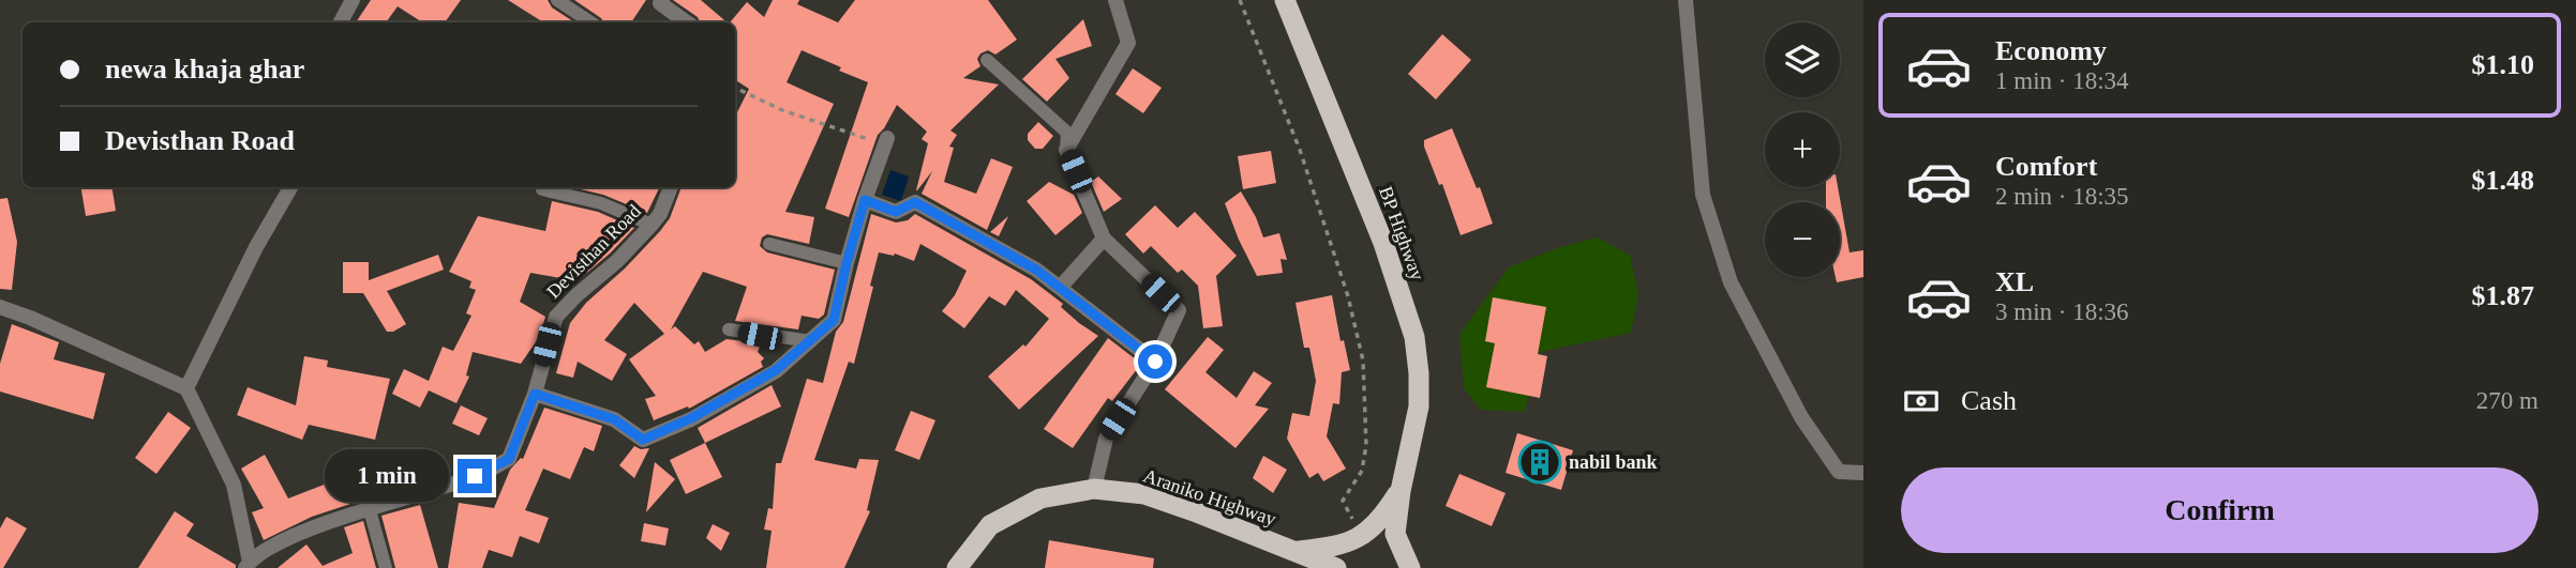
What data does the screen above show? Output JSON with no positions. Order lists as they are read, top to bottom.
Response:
{
  "streets": {
    "highway": ["BP Highway", "Araniko Highway"],
    "street": ["Devisthan Road"]
  },
  "crossings": [
    ["BP Highway", "Araniko Highway"]
  ],
  "places": {
    "building": ["nabil bank"]
  },
  "page": {
    "list": [
      {
        "name": "Economy",
        "note": "1 min · 18:34",
        "value": "$1.10"
      },
      {
        "name": "Comfort",
        "note": "2 min · 18:35",
        "value": "$1.48"
      },
      {
        "name": "XL",
        "note": "3 min · 18:36",
        "value": "$1.87"
      }
    ],
    "map_buttons": ["+", "−"],
    "banner": ["newa khaja ghar", "Devisthan Road"],
    "pay": ["Cash", "270 m"],
    "bubble": "1 min",
    "buttons": "Confirm"
  }
}
